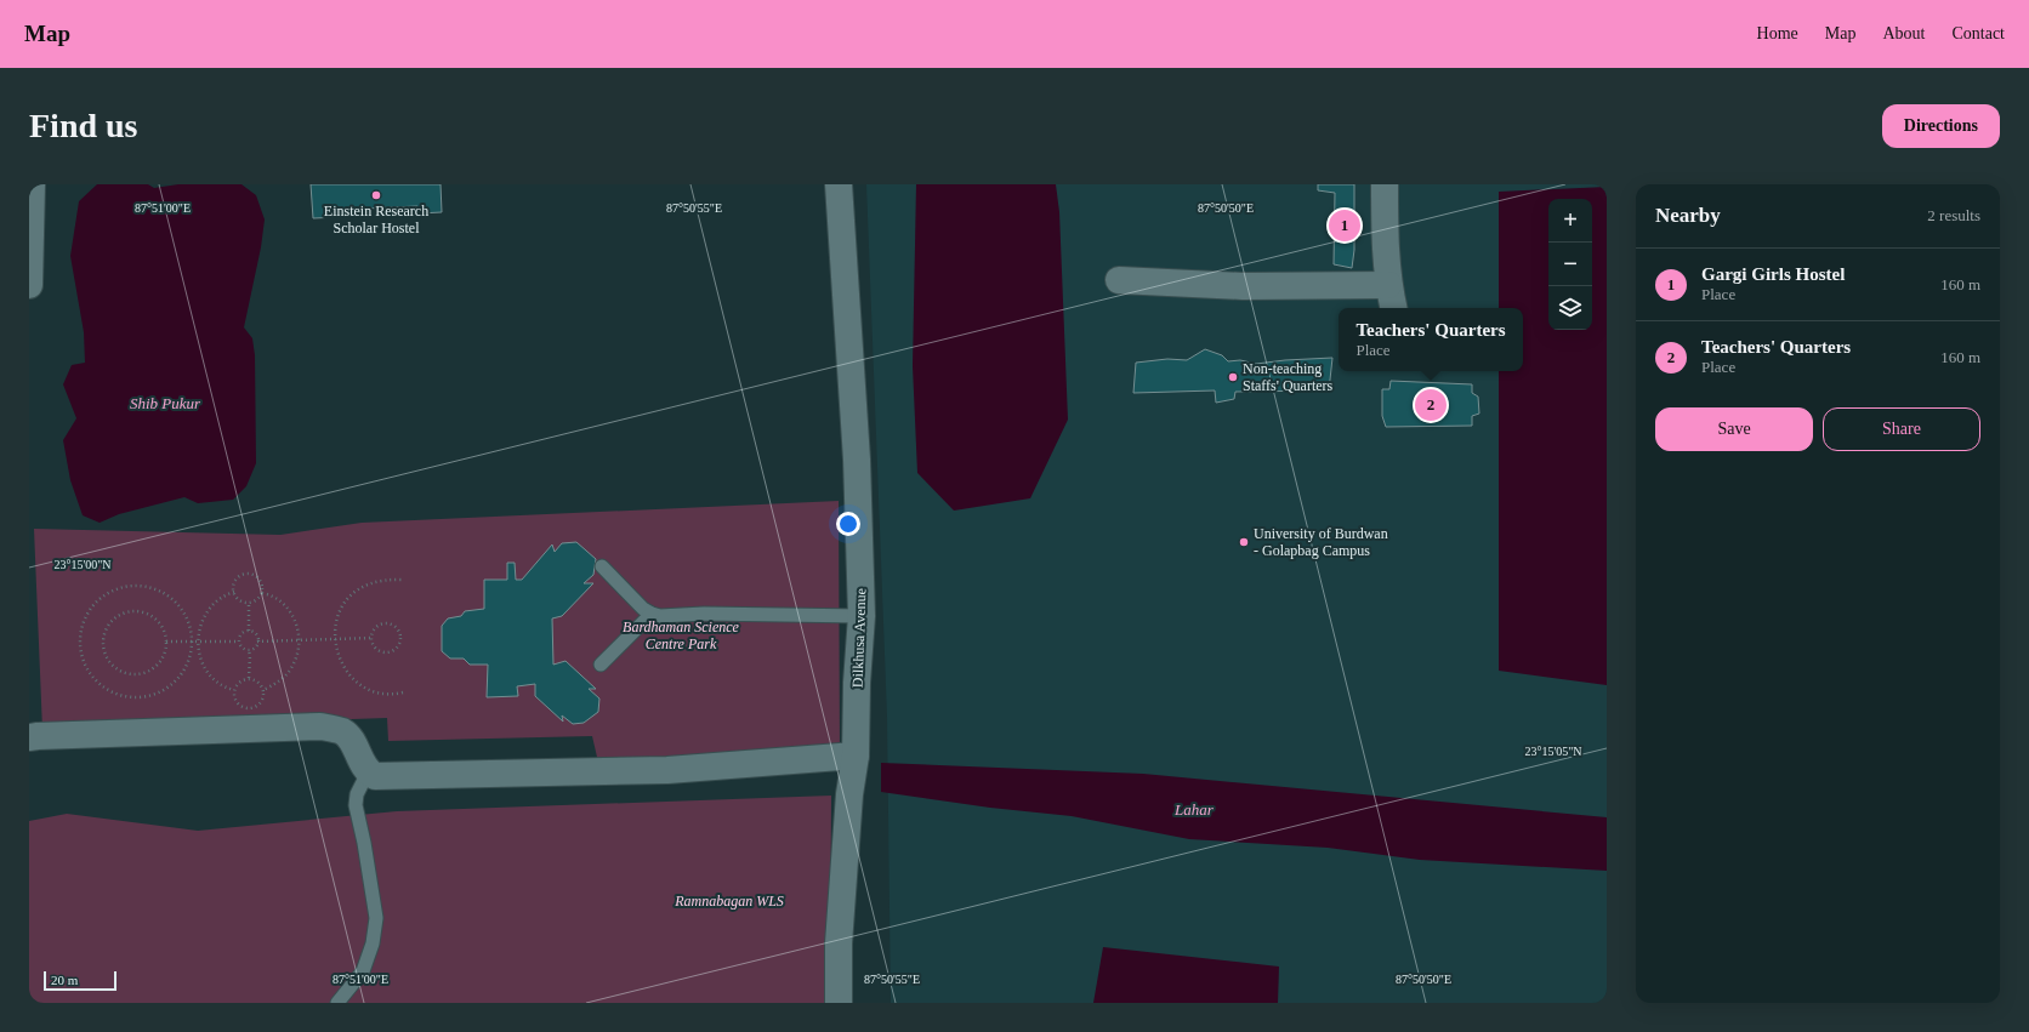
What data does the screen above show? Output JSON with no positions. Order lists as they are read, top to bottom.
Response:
{
  "streets": {
    "street": ["Dilkhusa Avenue"]
  },
  "water": ["Shib Pukur", "Lahar"],
  "parks": ["Bardhaman Science Centre Park", "Ramnabagan WLS"],
  "places": ["Einstein Research Scholar Hostel", "Non-teaching Staffs' Quarters", "University of Burdwan - Golapbag Campus"],
  "scale_bar": "20 m",
  "page": {
    "header": "Map",
    "nav": [
      "Home",
      "Map",
      "About",
      "Contact"
    ],
    "buttons": [
      "Directions",
      ["Save", "Share"]
    ],
    "title": "Find us",
    "heading": ["Nearby", "2 results"],
    "map_buttons": ["+", "−"],
    "pins": ["1", "2"],
    "list": [
      {
        "mark": "1",
        "name": "Gargi Girls Hostel",
        "note": "Place",
        "value": "160 m"
      },
      {
        "mark": "2",
        "name": "Teachers' Quarters",
        "note": "Place",
        "value": "160 m"
      }
    ],
    "popup": ["Teachers' Quarters", "Place"],
    "scale": "20 m"
  },
  "coordinates": [
    "87°51'00\"E",
    "87°50'55\"E",
    "87°50'50\"E",
    "23°15'00\"N",
    "23°15'05\"N"
  ]
}
